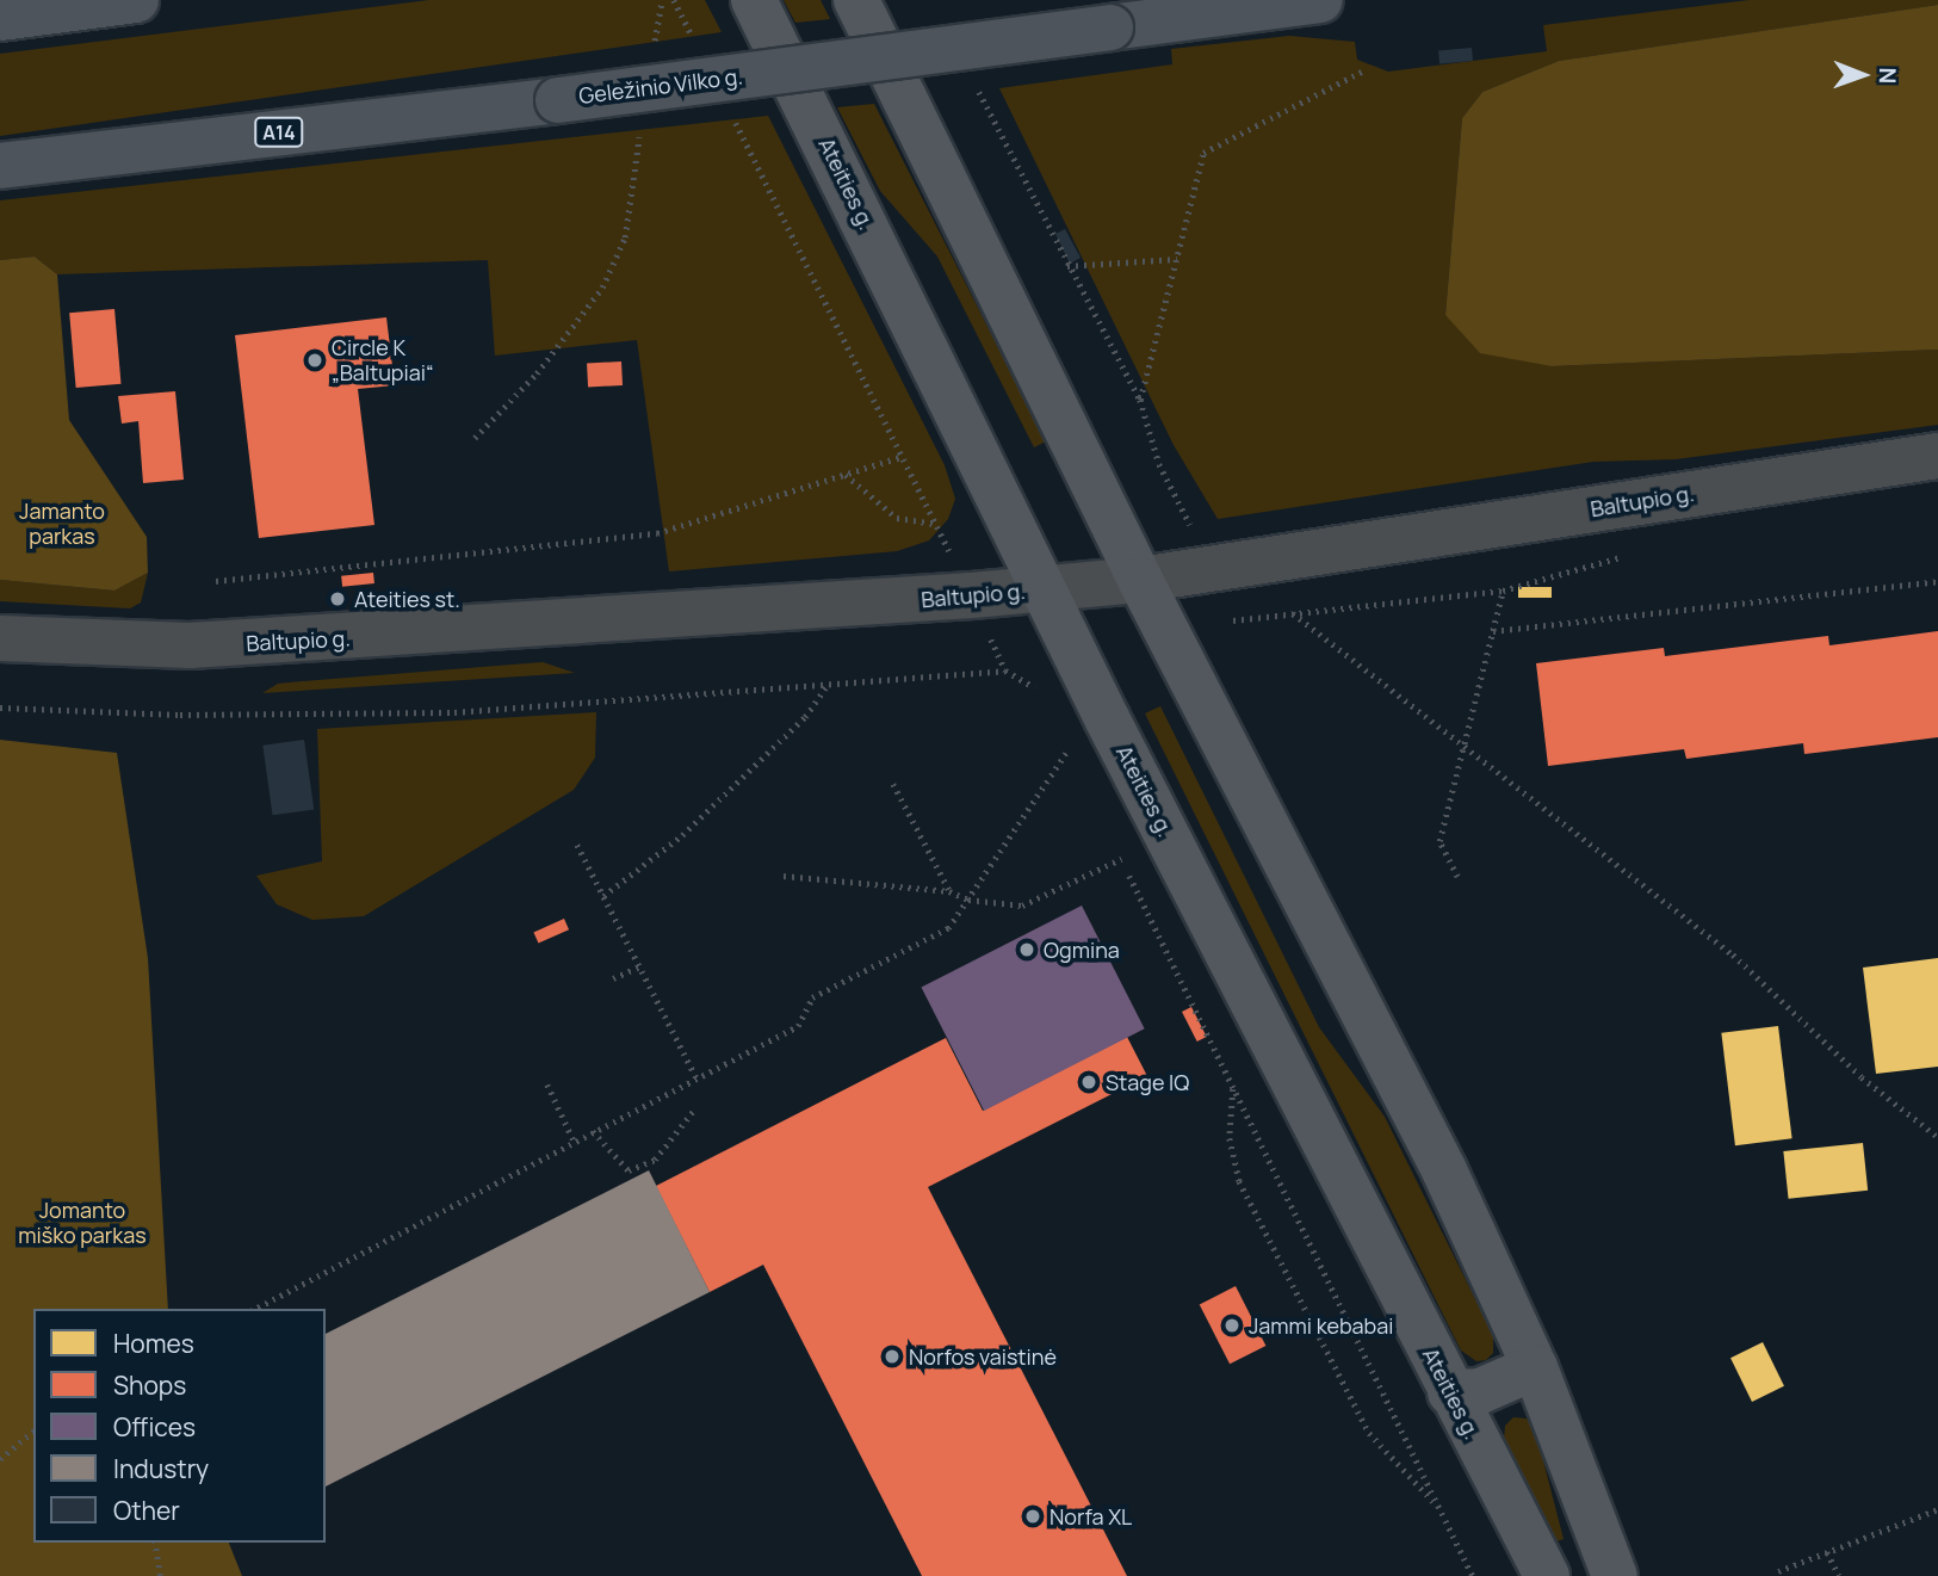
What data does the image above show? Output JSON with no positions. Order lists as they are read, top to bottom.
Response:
{
  "streets": {
    "highway": ["Geležinio Vilko g.", "A14"],
    "main road": ["Ateities g."],
    "street": ["Baltupio g."]
  },
  "crossings": [
    ["Ateities g.", "Baltupio g."]
  ],
  "parks": ["Jamanto parkas", "Jomanto miško parkas"],
  "places": [
    "Circle K „Baltupiai“",
    "Ateities st.",
    "Ogmina",
    "Stage IQ",
    "Jammi kebabai",
    "Norfos vaistinė",
    "Norfa XL"
  ],
  "legend": [
    "Homes",
    "Shops",
    "Offices",
    "Industry",
    "Other"
  ],
  "north": "right"
}
